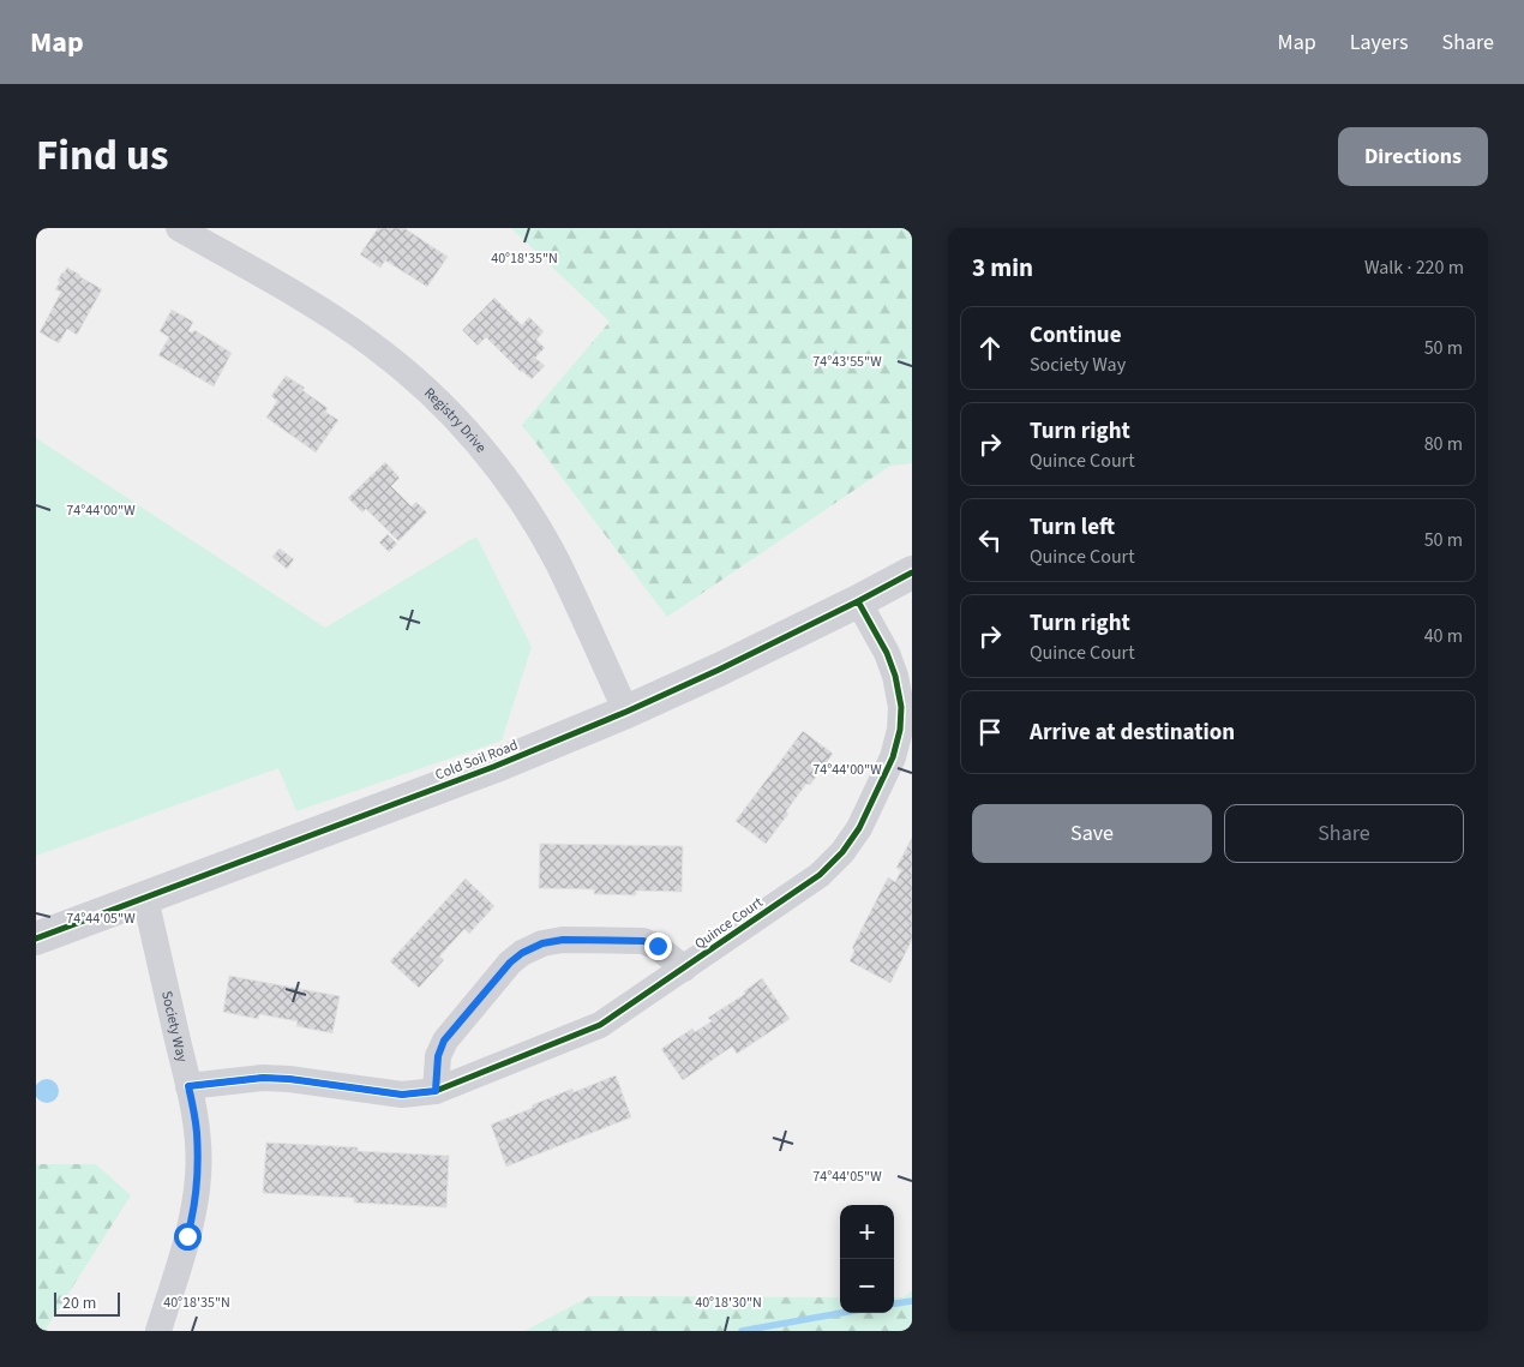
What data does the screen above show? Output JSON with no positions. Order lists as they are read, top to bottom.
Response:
{
  "streets": {
    "street": [
      "Registry Drive",
      "Cold Soil Road",
      "Quince Court",
      "Society Way"
    ]
  },
  "crossings": [
    ["Registry Drive", "Cold Soil Road"],
    ["Cold Soil Road", "Quince Court"],
    ["Cold Soil Road", "Society Way"],
    ["Quince Court", "Society Way"]
  ],
  "scale_bar": "20 m",
  "page": {
    "header": "Map",
    "nav": ["Map", "Layers", "Share"],
    "title": "Find us",
    "buttons": [
      "Directions",
      ["Save", "Share"]
    ],
    "heading": ["3 min", "Walk · 220 m"],
    "list": [
      ["Continue", "Society Way", "50 m"],
      ["Turn right", "Quince Court", "80 m"],
      ["Turn left", "Quince Court", "50 m"],
      ["Turn right", "Quince Court", "40 m"],
      "Arrive at destination"
    ],
    "map_buttons": ["+", "−"],
    "scale": "20 m"
  },
  "coordinates": [
    "40°18'35\"N",
    "74°43'55\"W",
    "74°44'00\"W",
    "74°44'05\"W",
    "40°18'30\"N"
  ]
}
